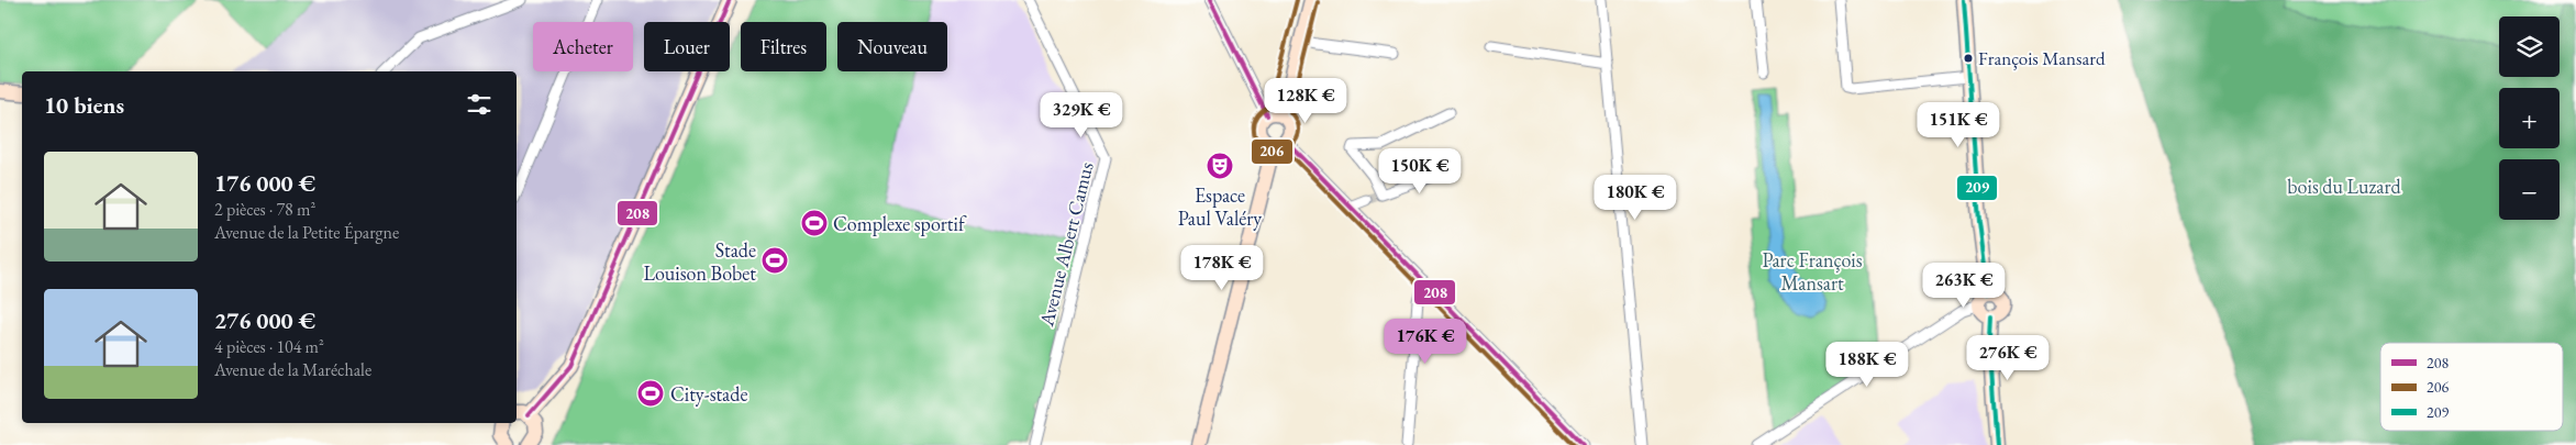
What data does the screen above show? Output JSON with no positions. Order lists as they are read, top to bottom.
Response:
{
  "streets": {
    "street": ["Avenue Albert Camus"]
  },
  "parks": ["bois du Luzard", "Parc François Mansart"],
  "places": {
    "other": ["François Mansard"],
    "theatre": ["Espace Paul Valéry"],
    "sports": ["Complexe sportif", "Stade Louison Bobet", "City-stade"]
  },
  "lines": ["transit line 208", "transit line 206", "transit line 209"],
  "legend": ["208", "206", "209"],
  "page": {
    "map_buttons": ["+", "−"],
    "chip": [
      "Acheter",
      "Louer",
      "Filtres",
      "Nouveau"
    ],
    "heading": "10 biens",
    "price": [
      "128K €",
      "329K €",
      "151K €",
      "150K €",
      "180K €",
      "178K €",
      "263K €",
      "176K €",
      "276K €",
      "188K €"
    ],
    "list": [
      {
        "name": "176 000 €",
        "note": "2 pièces · 78 m² · Avenue de la Petite Épargne"
      },
      {
        "name": "276 000 €",
        "note": "4 pièces · 104 m² · Avenue de la Maréchale"
      }
    ]
  }
}
